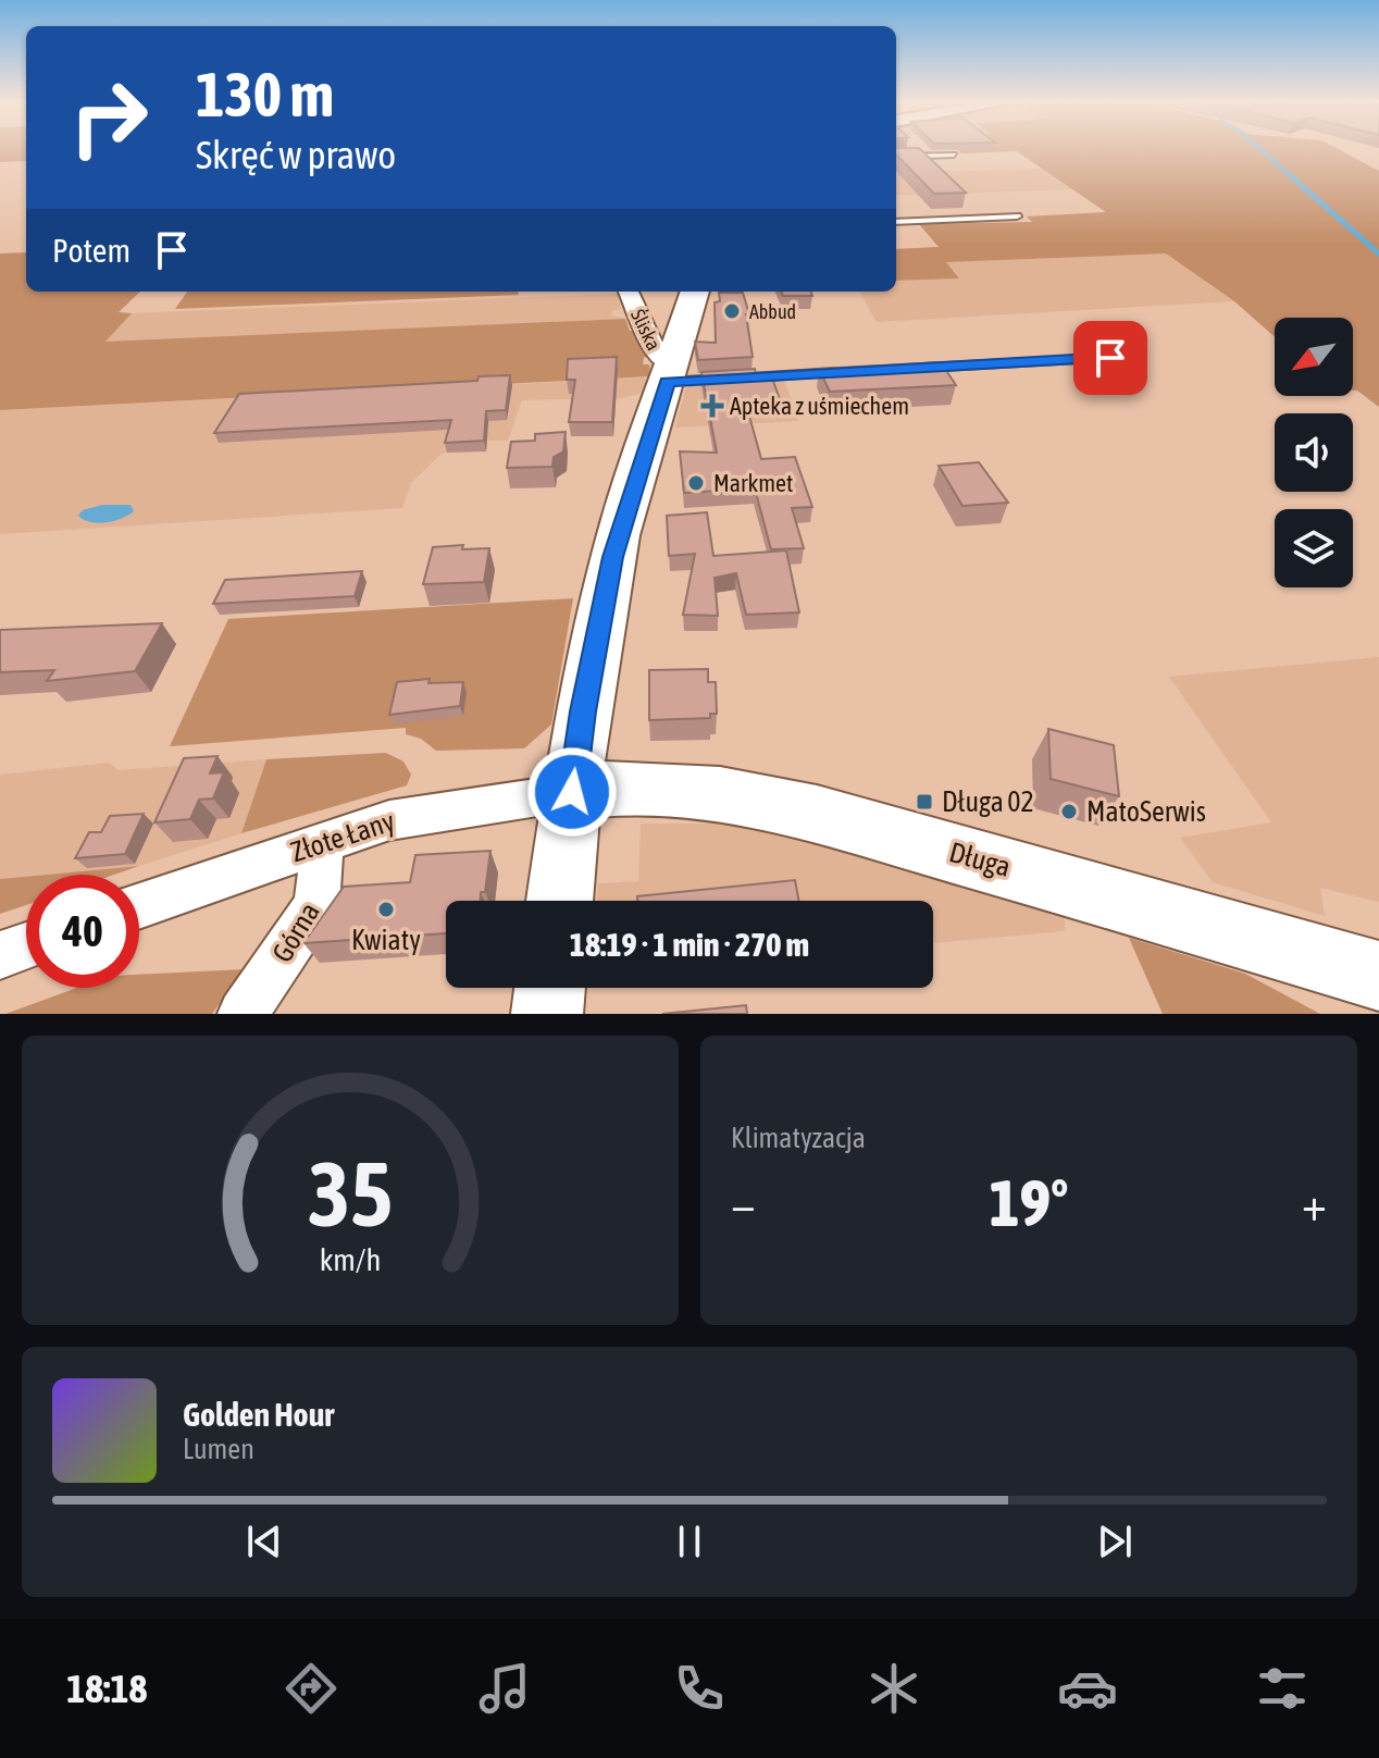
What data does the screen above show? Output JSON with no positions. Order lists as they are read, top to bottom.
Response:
{
  "streets": {
    "street": [
      "Śliska",
      "Złote Łany",
      "Długa",
      "Górna"
    ]
  },
  "crossings": [
    ["Złote Łany", "Długa"],
    ["Złote Łany", "Górna"]
  ],
  "places": {
    "other": [
      "Abbud",
      "Markmet",
      "MatoSerwis",
      "Kwiaty"
    ],
    "health": ["Apteka z uśmiechem"],
    "transit": ["Długa 02"]
  },
  "north": "bottom left",
  "page": {
    "turn": ["130 m", "Skręć w prawo"],
    "then": "Potem",
    "limit": "40",
    "trip": "18:19 · 1 min · 270 m",
    "tile": "Klimatyzacja",
    "heat": ["−", "19°", "+"],
    "song": ["Golden Hour", "Lumen"],
    "tabs": "18:18",
    "gauge": ["35", "km/h"]
  }
}
